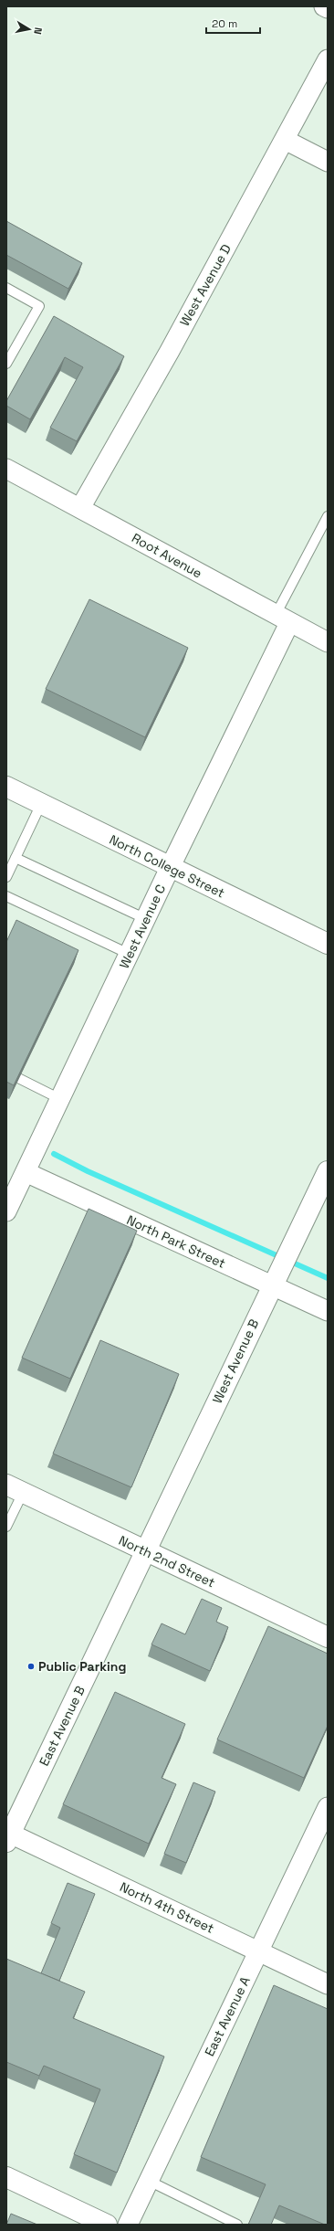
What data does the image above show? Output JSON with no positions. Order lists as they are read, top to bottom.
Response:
{
  "streets": {
    "street": [
      "West Avenue D",
      "Root Avenue",
      "North College Street",
      "West Avenue C",
      "North Park Street",
      "West Avenue B",
      "North 2nd Street",
      "East Avenue B",
      "North 4th Street",
      "East Avenue A"
    ]
  },
  "crossings": [
    ["West Avenue D", "Root Avenue"],
    ["Root Avenue", "West Avenue C"],
    ["North College Street", "West Avenue C"],
    ["West Avenue C", "North Park Street"],
    ["North Park Street", "West Avenue B"],
    ["West Avenue B", "North 2nd Street"],
    ["West Avenue B", "East Avenue B"],
    ["North 2nd Street", "East Avenue B"],
    ["East Avenue B", "North 4th Street"],
    ["North 4th Street", "East Avenue A"]
  ],
  "places": ["Public Parking"],
  "scale_bar": "20 m",
  "north": "right"
}
